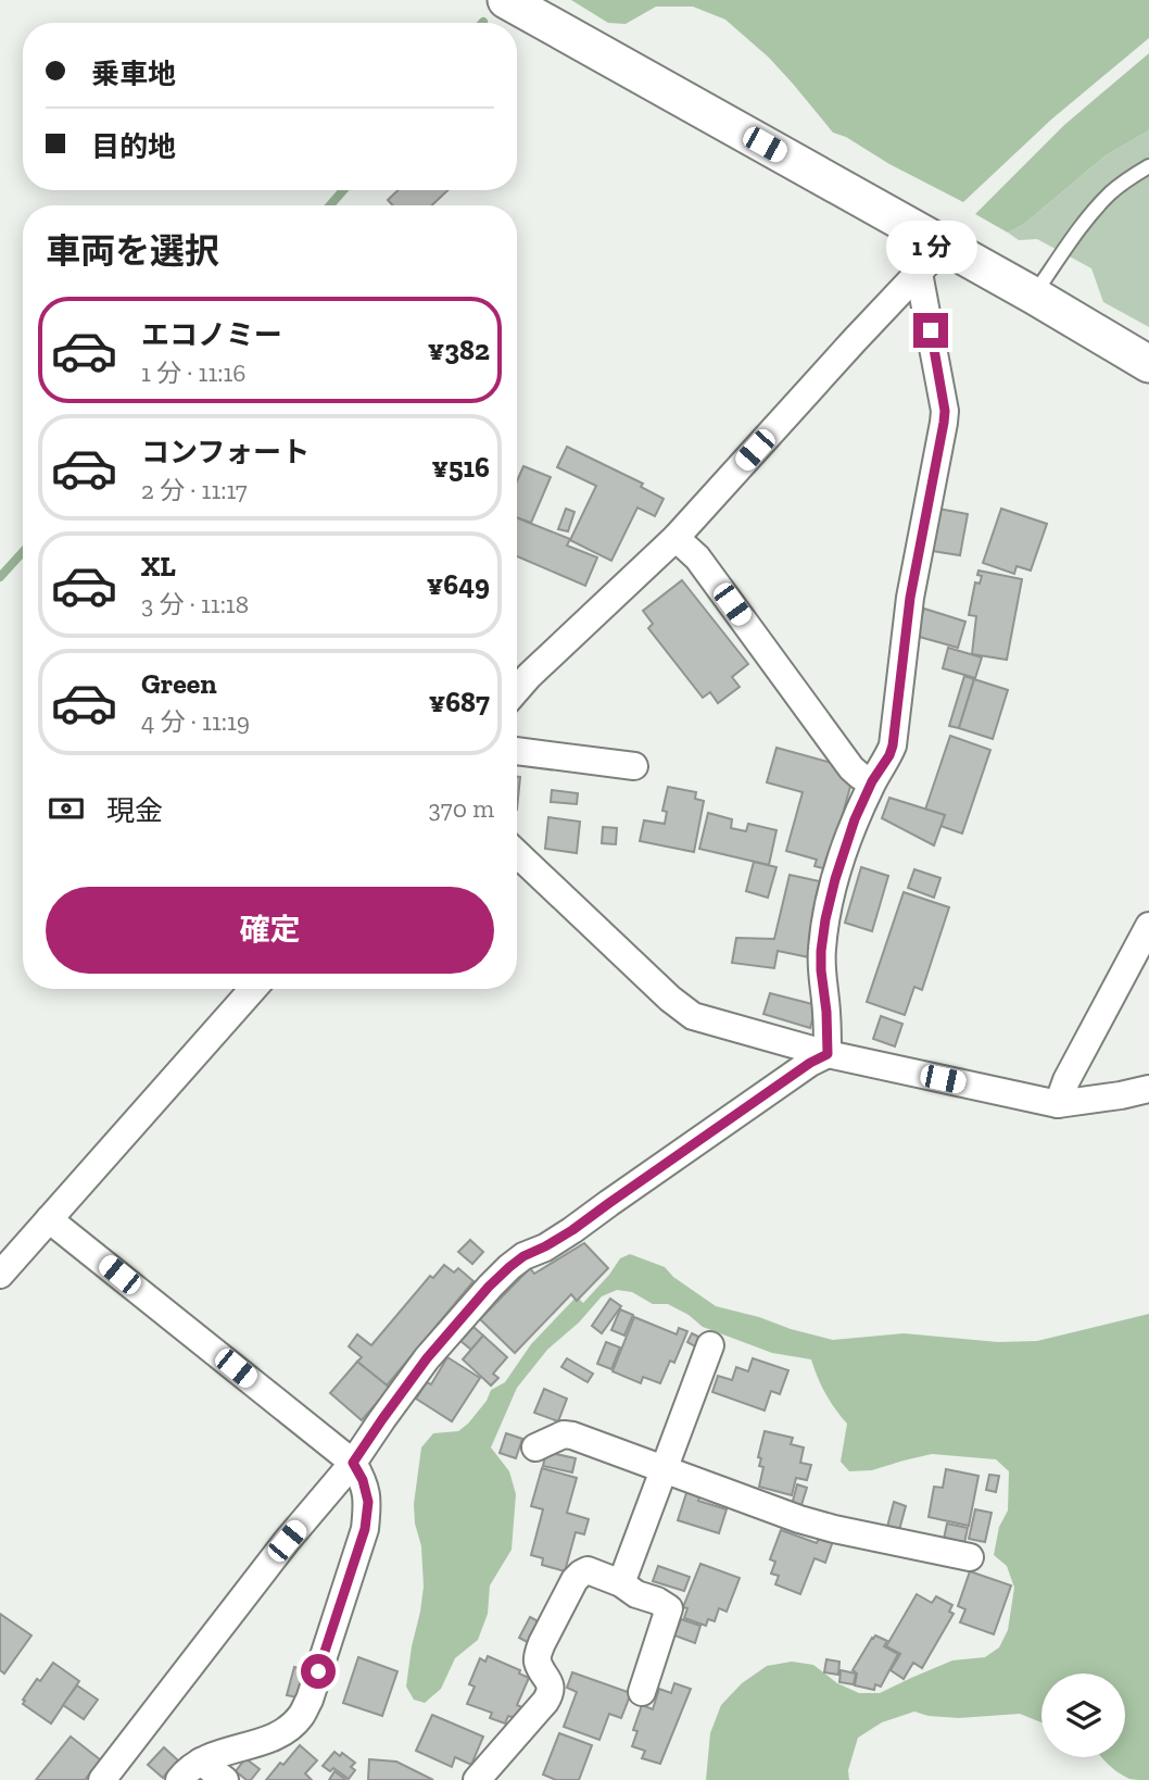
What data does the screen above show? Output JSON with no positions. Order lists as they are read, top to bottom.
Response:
{
  "page": {
    "banner": ["乗車地", "目的地"],
    "heading": "車両を選択",
    "bubble": "1 分",
    "list": [
      {
        "name": "エコノミー",
        "note": "1 分 · 11:16",
        "value": "¥382"
      },
      {
        "name": "コンフォート",
        "note": "2 分 · 11:17",
        "value": "¥516"
      },
      {
        "name": "XL",
        "note": "3 分 · 11:18",
        "value": "¥649"
      },
      {
        "name": "Green",
        "note": "4 分 · 11:19",
        "value": "¥687"
      }
    ],
    "pay": ["現金", "370 m"],
    "buttons": "確定"
  }
}
